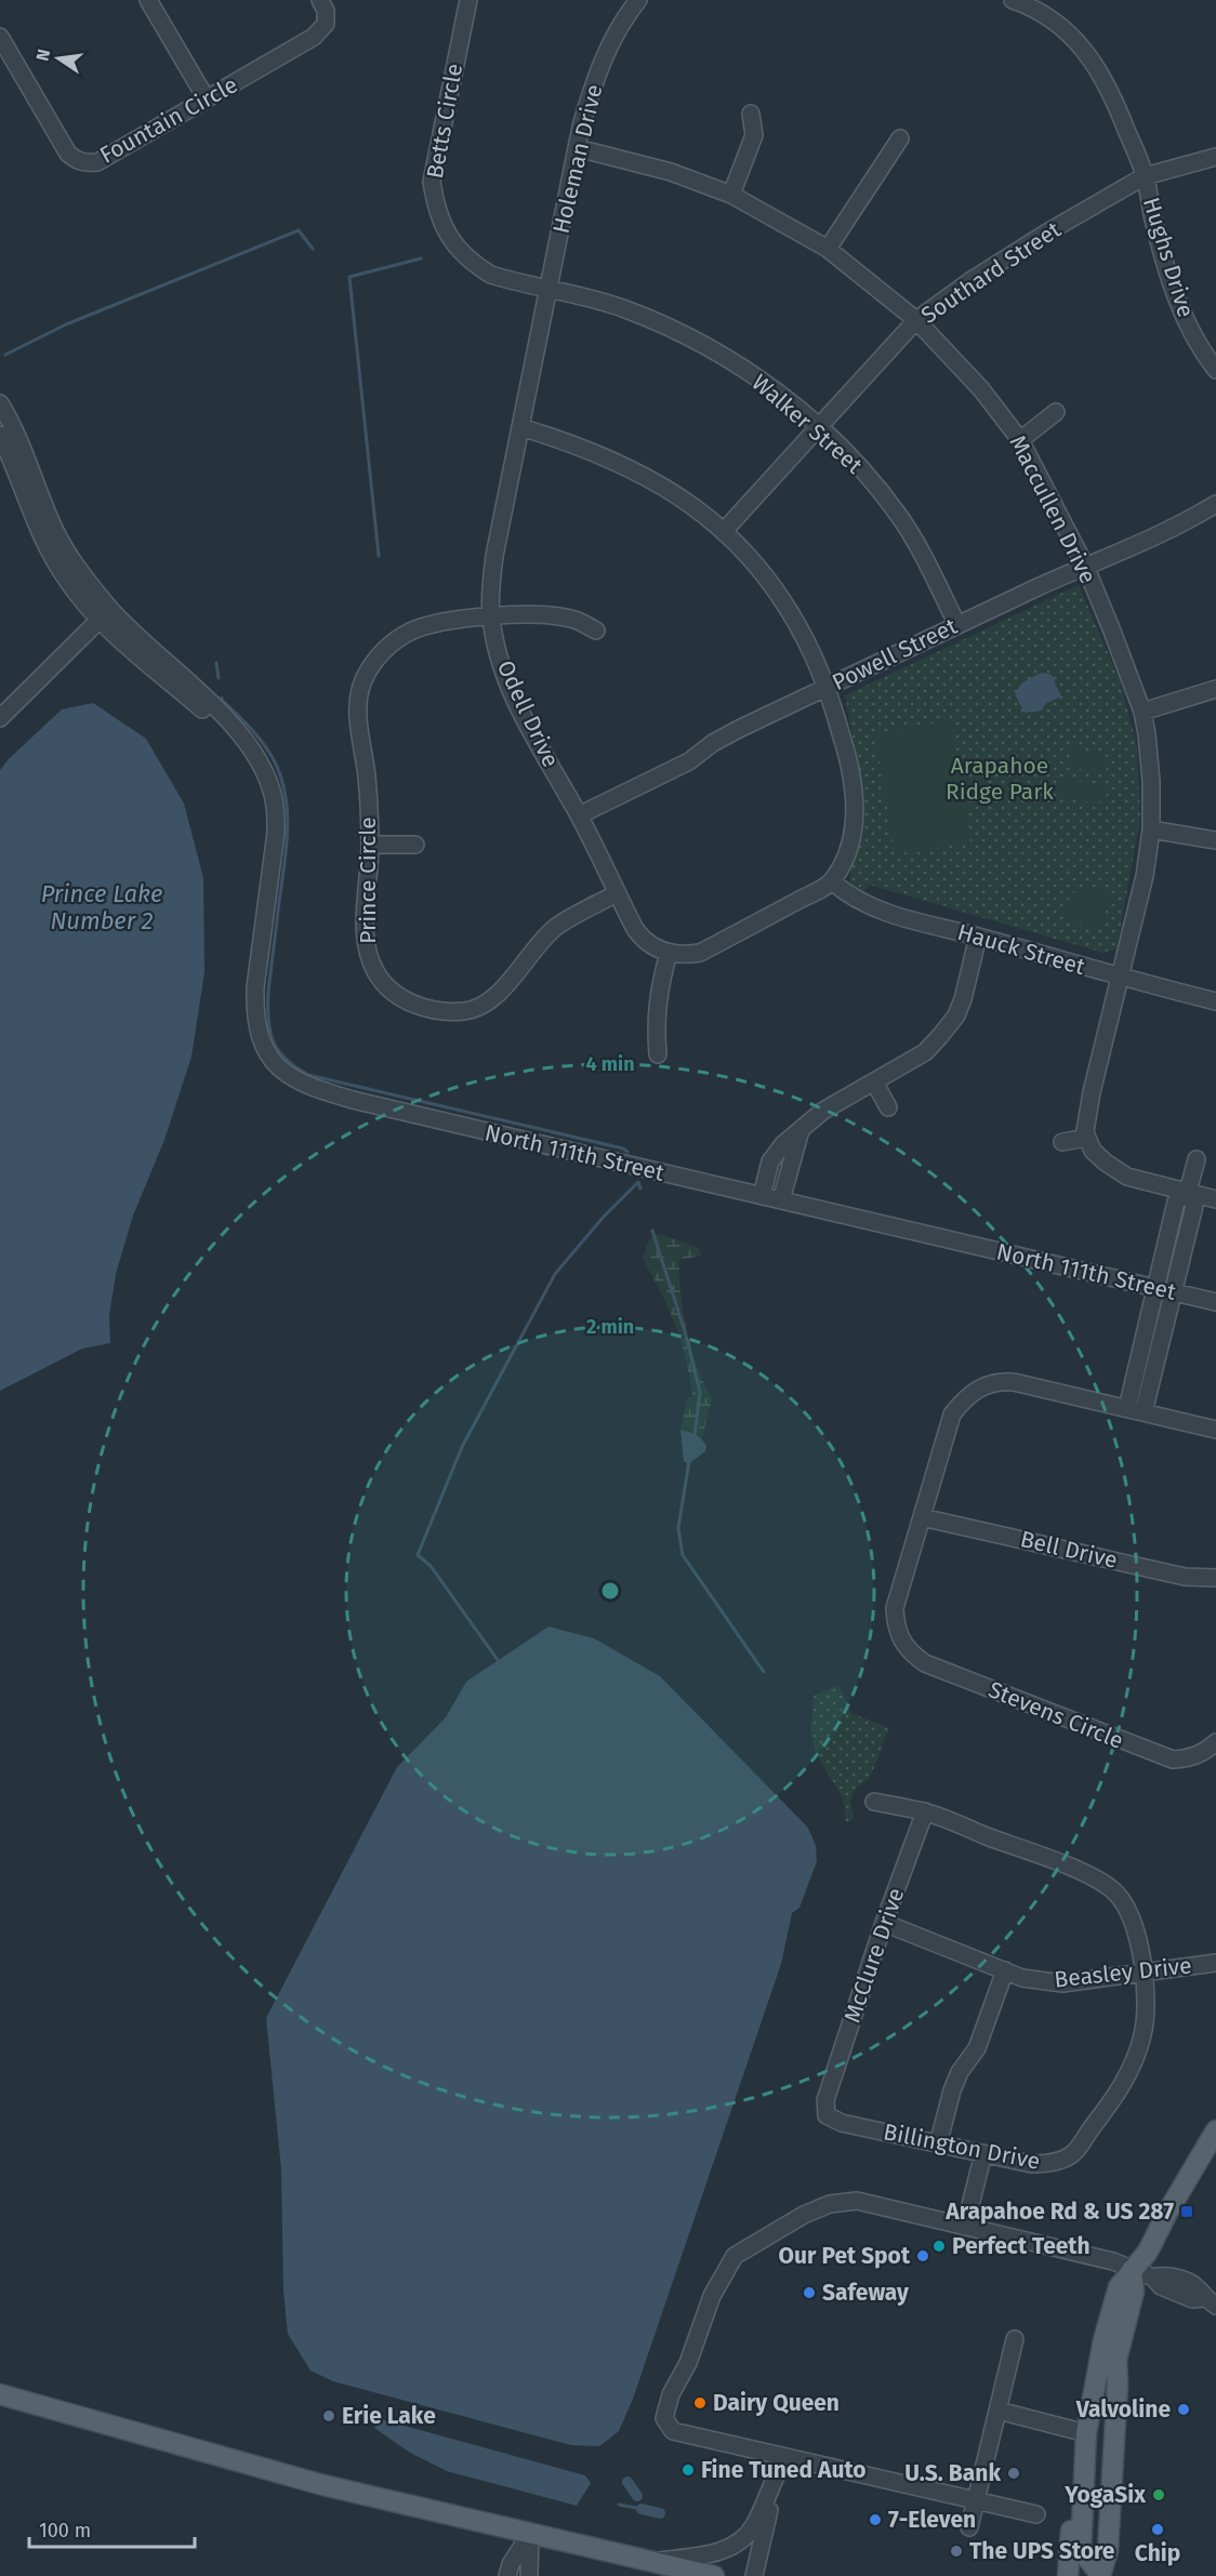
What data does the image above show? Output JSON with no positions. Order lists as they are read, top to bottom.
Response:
{
  "streets": {
    "street": [
      "Fountain Circle",
      "Betts Circle",
      "Holeman Drive",
      "Hughs Drive",
      "Southard Street",
      "Walker Street",
      "Maccullen Drive",
      "Powell Street",
      "Odell Drive",
      "Prince Circle",
      "Hauck Street",
      "North 111th Street",
      "Bell Drive",
      "Stevens Circle",
      "McClure Drive",
      "Beasley Drive",
      "Billington Drive"
    ]
  },
  "crossings": [
    ["Betts Circle", "Walker Street"],
    ["Holeman Drive", "Walker Street"],
    ["Holeman Drive", "Maccullen Drive"],
    ["Holeman Drive", "Odell Drive"],
    ["Hughs Drive", "Southard Street"],
    ["Southard Street", "Walker Street"],
    ["Southard Street", "Maccullen Drive"],
    ["Walker Street", "Powell Street"],
    ["Walker Street", "Odell Drive"],
    ["Maccullen Drive", "Powell Street"],
    ["Maccullen Drive", "Hauck Street"],
    ["Powell Street", "Odell Drive"],
    ["Odell Drive", "Prince Circle"],
    ["Bell Drive", "Stevens Circle"],
    ["McClure Drive", "Beasley Drive"],
    ["McClure Drive", "Billington Drive"],
    ["Beasley Drive", "Billington Drive"]
  ],
  "water": ["Prince Lake Number 2"],
  "parks": ["Arapahoe Ridge Park"],
  "places": {
    "transit": ["Arapahoe Rd & US 287"],
    "other": [
      "Perfect Teeth",
      "Our Pet Spot",
      "Safeway",
      "Dairy Queen",
      "Valvoline",
      "Erie Lake",
      "Fine Tuned Auto",
      "U.S. Bank",
      "YogaSix",
      "7-Eleven",
      "Chip",
      "The UPS Store"
    ]
  },
  "scale_bar": "100 m",
  "north": "left",
  "rings": ["4 min", "2 min"]
}
